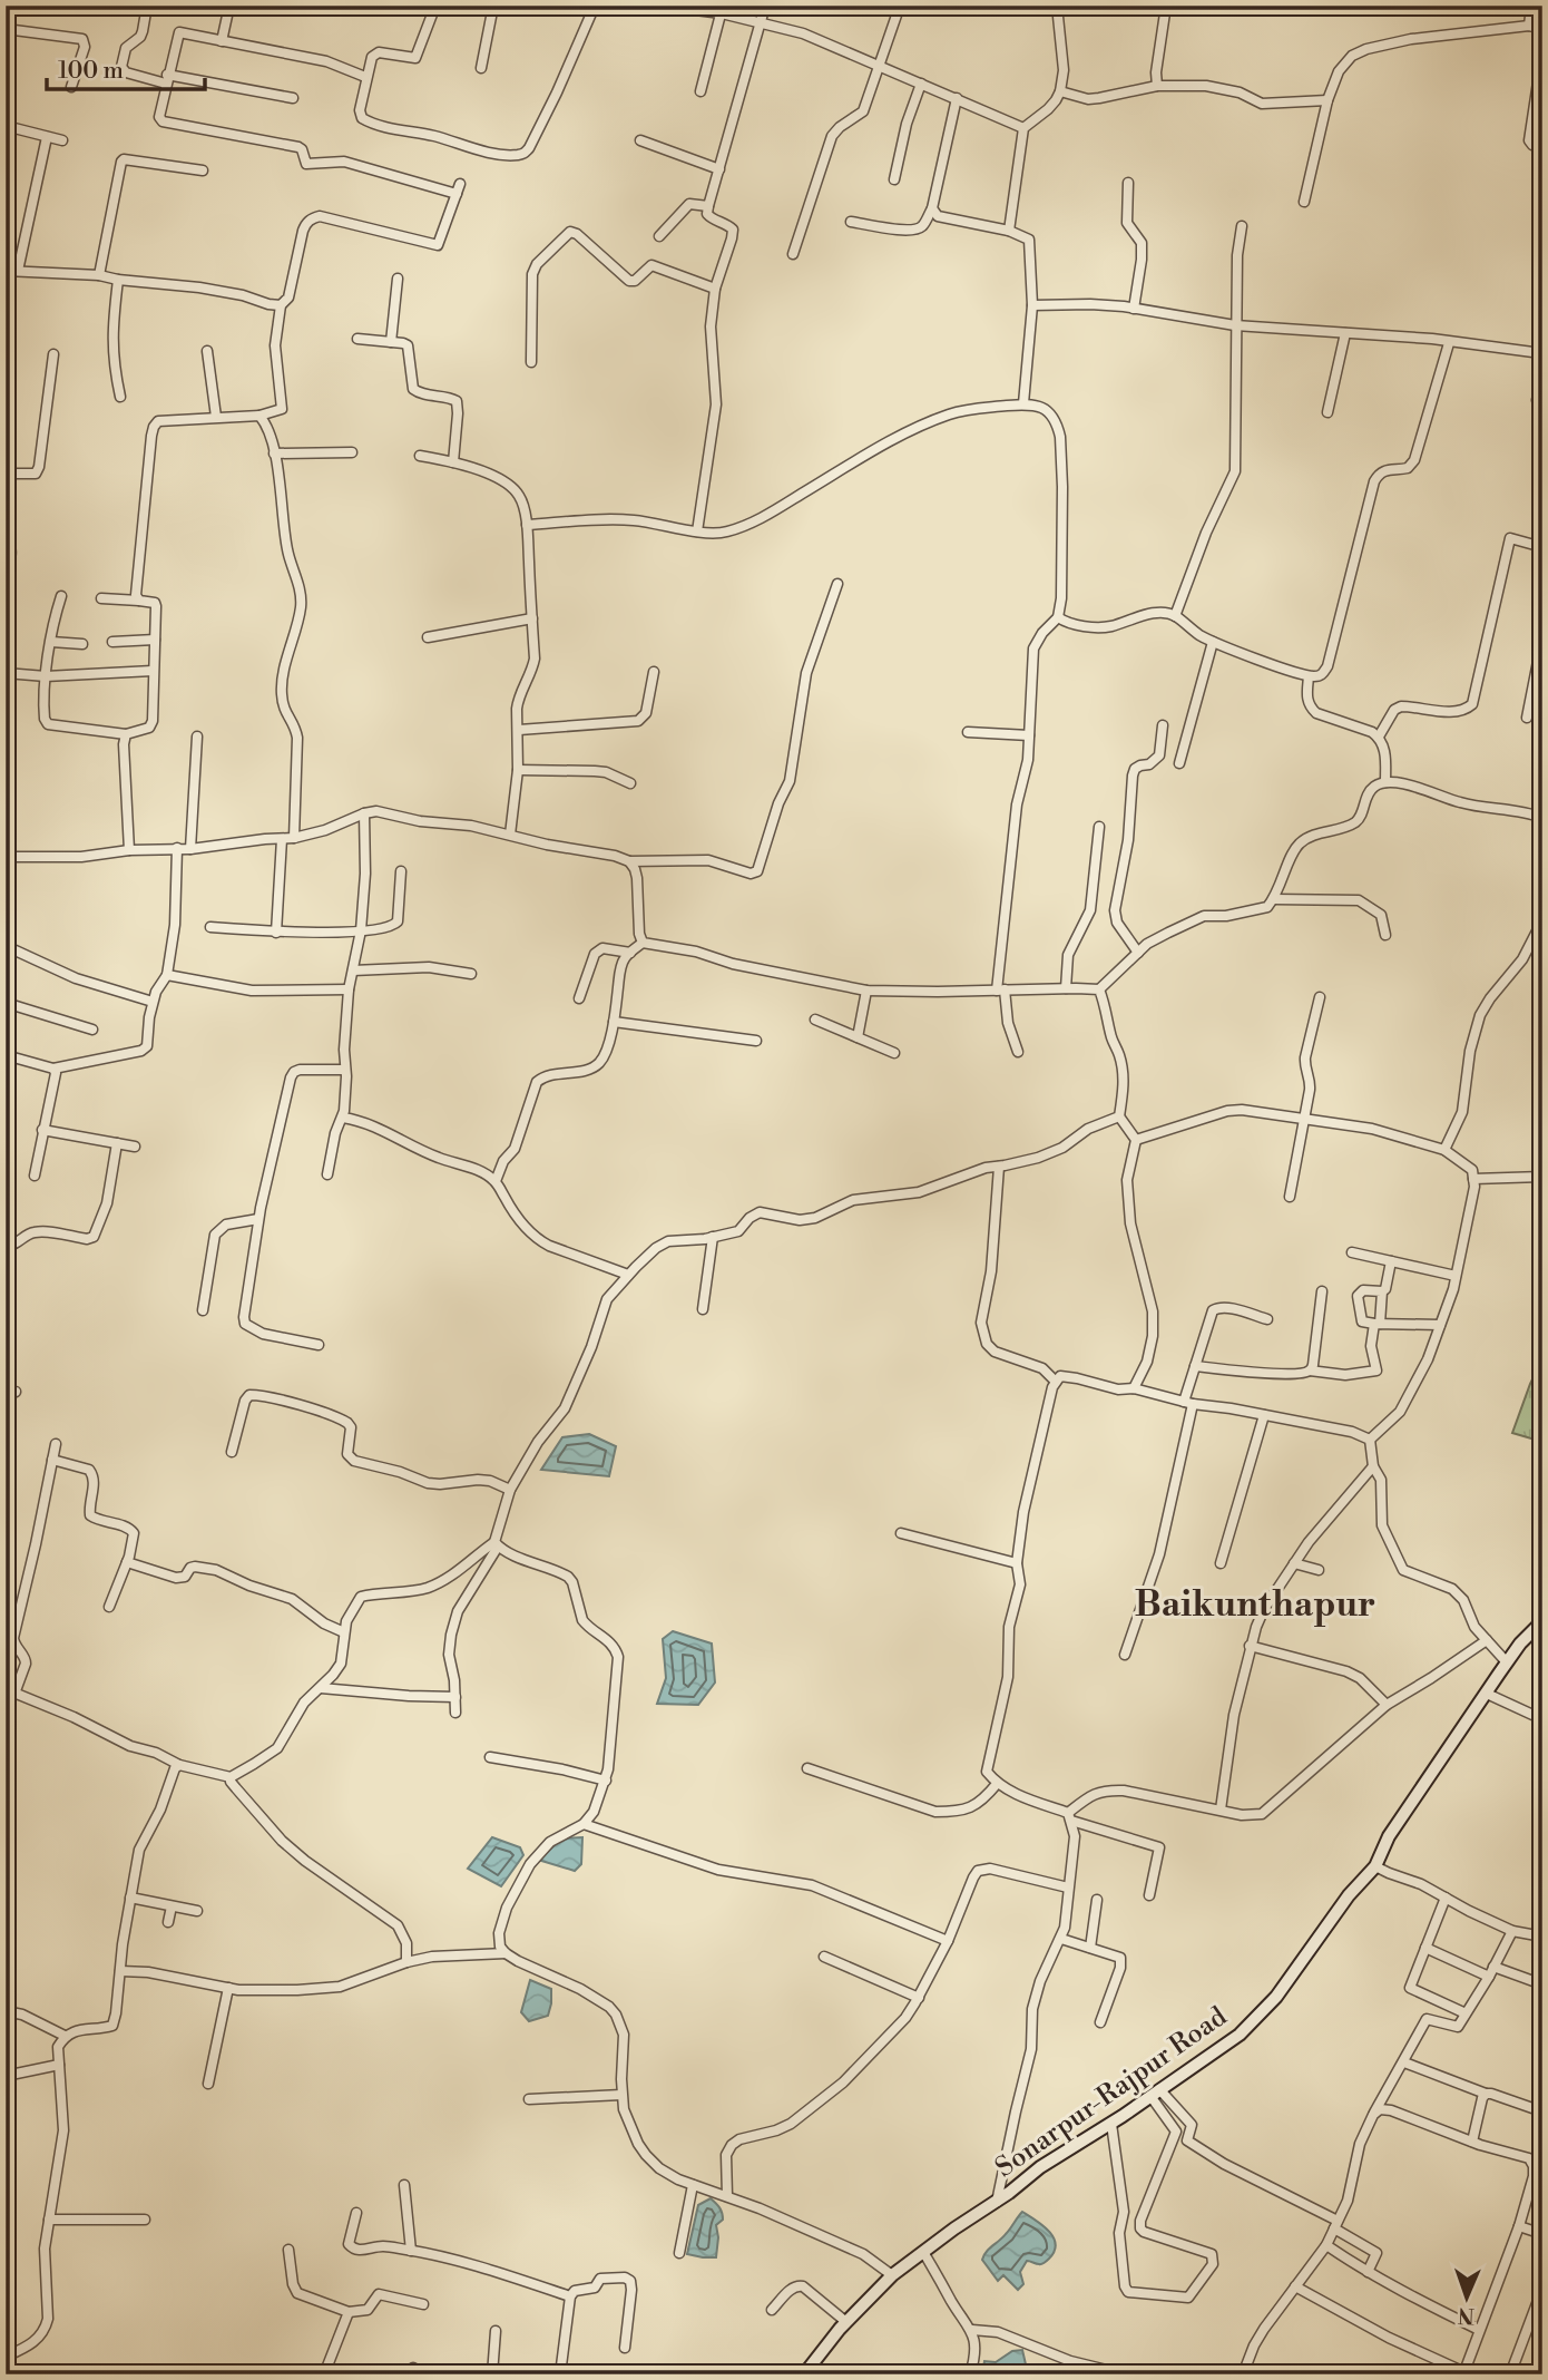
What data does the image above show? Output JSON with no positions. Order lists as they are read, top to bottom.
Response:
{
  "streets": {
    "main road": ["Sonarpur-Rajpur Road"]
  },
  "districts": ["Baikunthapur"],
  "scale_bar": "100 m",
  "north": "bottom"
}
